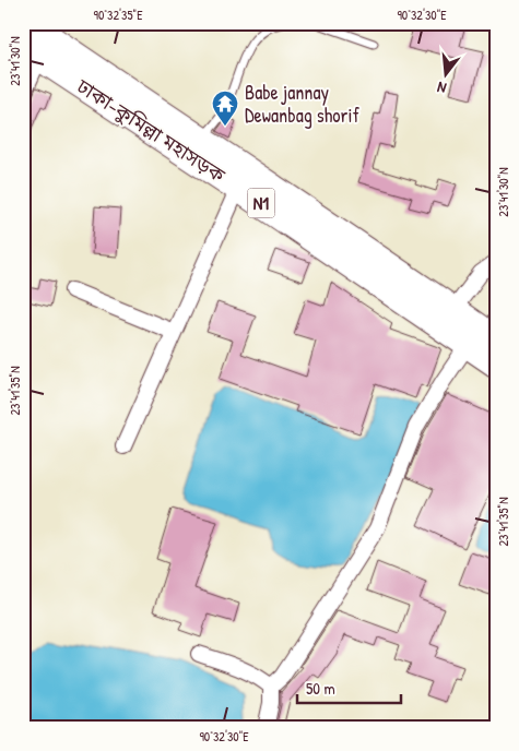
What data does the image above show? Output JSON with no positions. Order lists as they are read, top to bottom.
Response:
{
  "streets": {
    "highway": ["ঢাকা–কুমিল্লা মহাসড়ক", "N1"]
  },
  "places": {
    "temple": ["Babe jannay Dewanbag shorif"]
  },
  "scale_bar": "50 m",
  "north": "bottom",
  "coordinates": [
    "90°32'35\"E",
    "90°32'30\"E",
    "23°41'30\"N",
    "23°41'35\"N"
  ]
}
